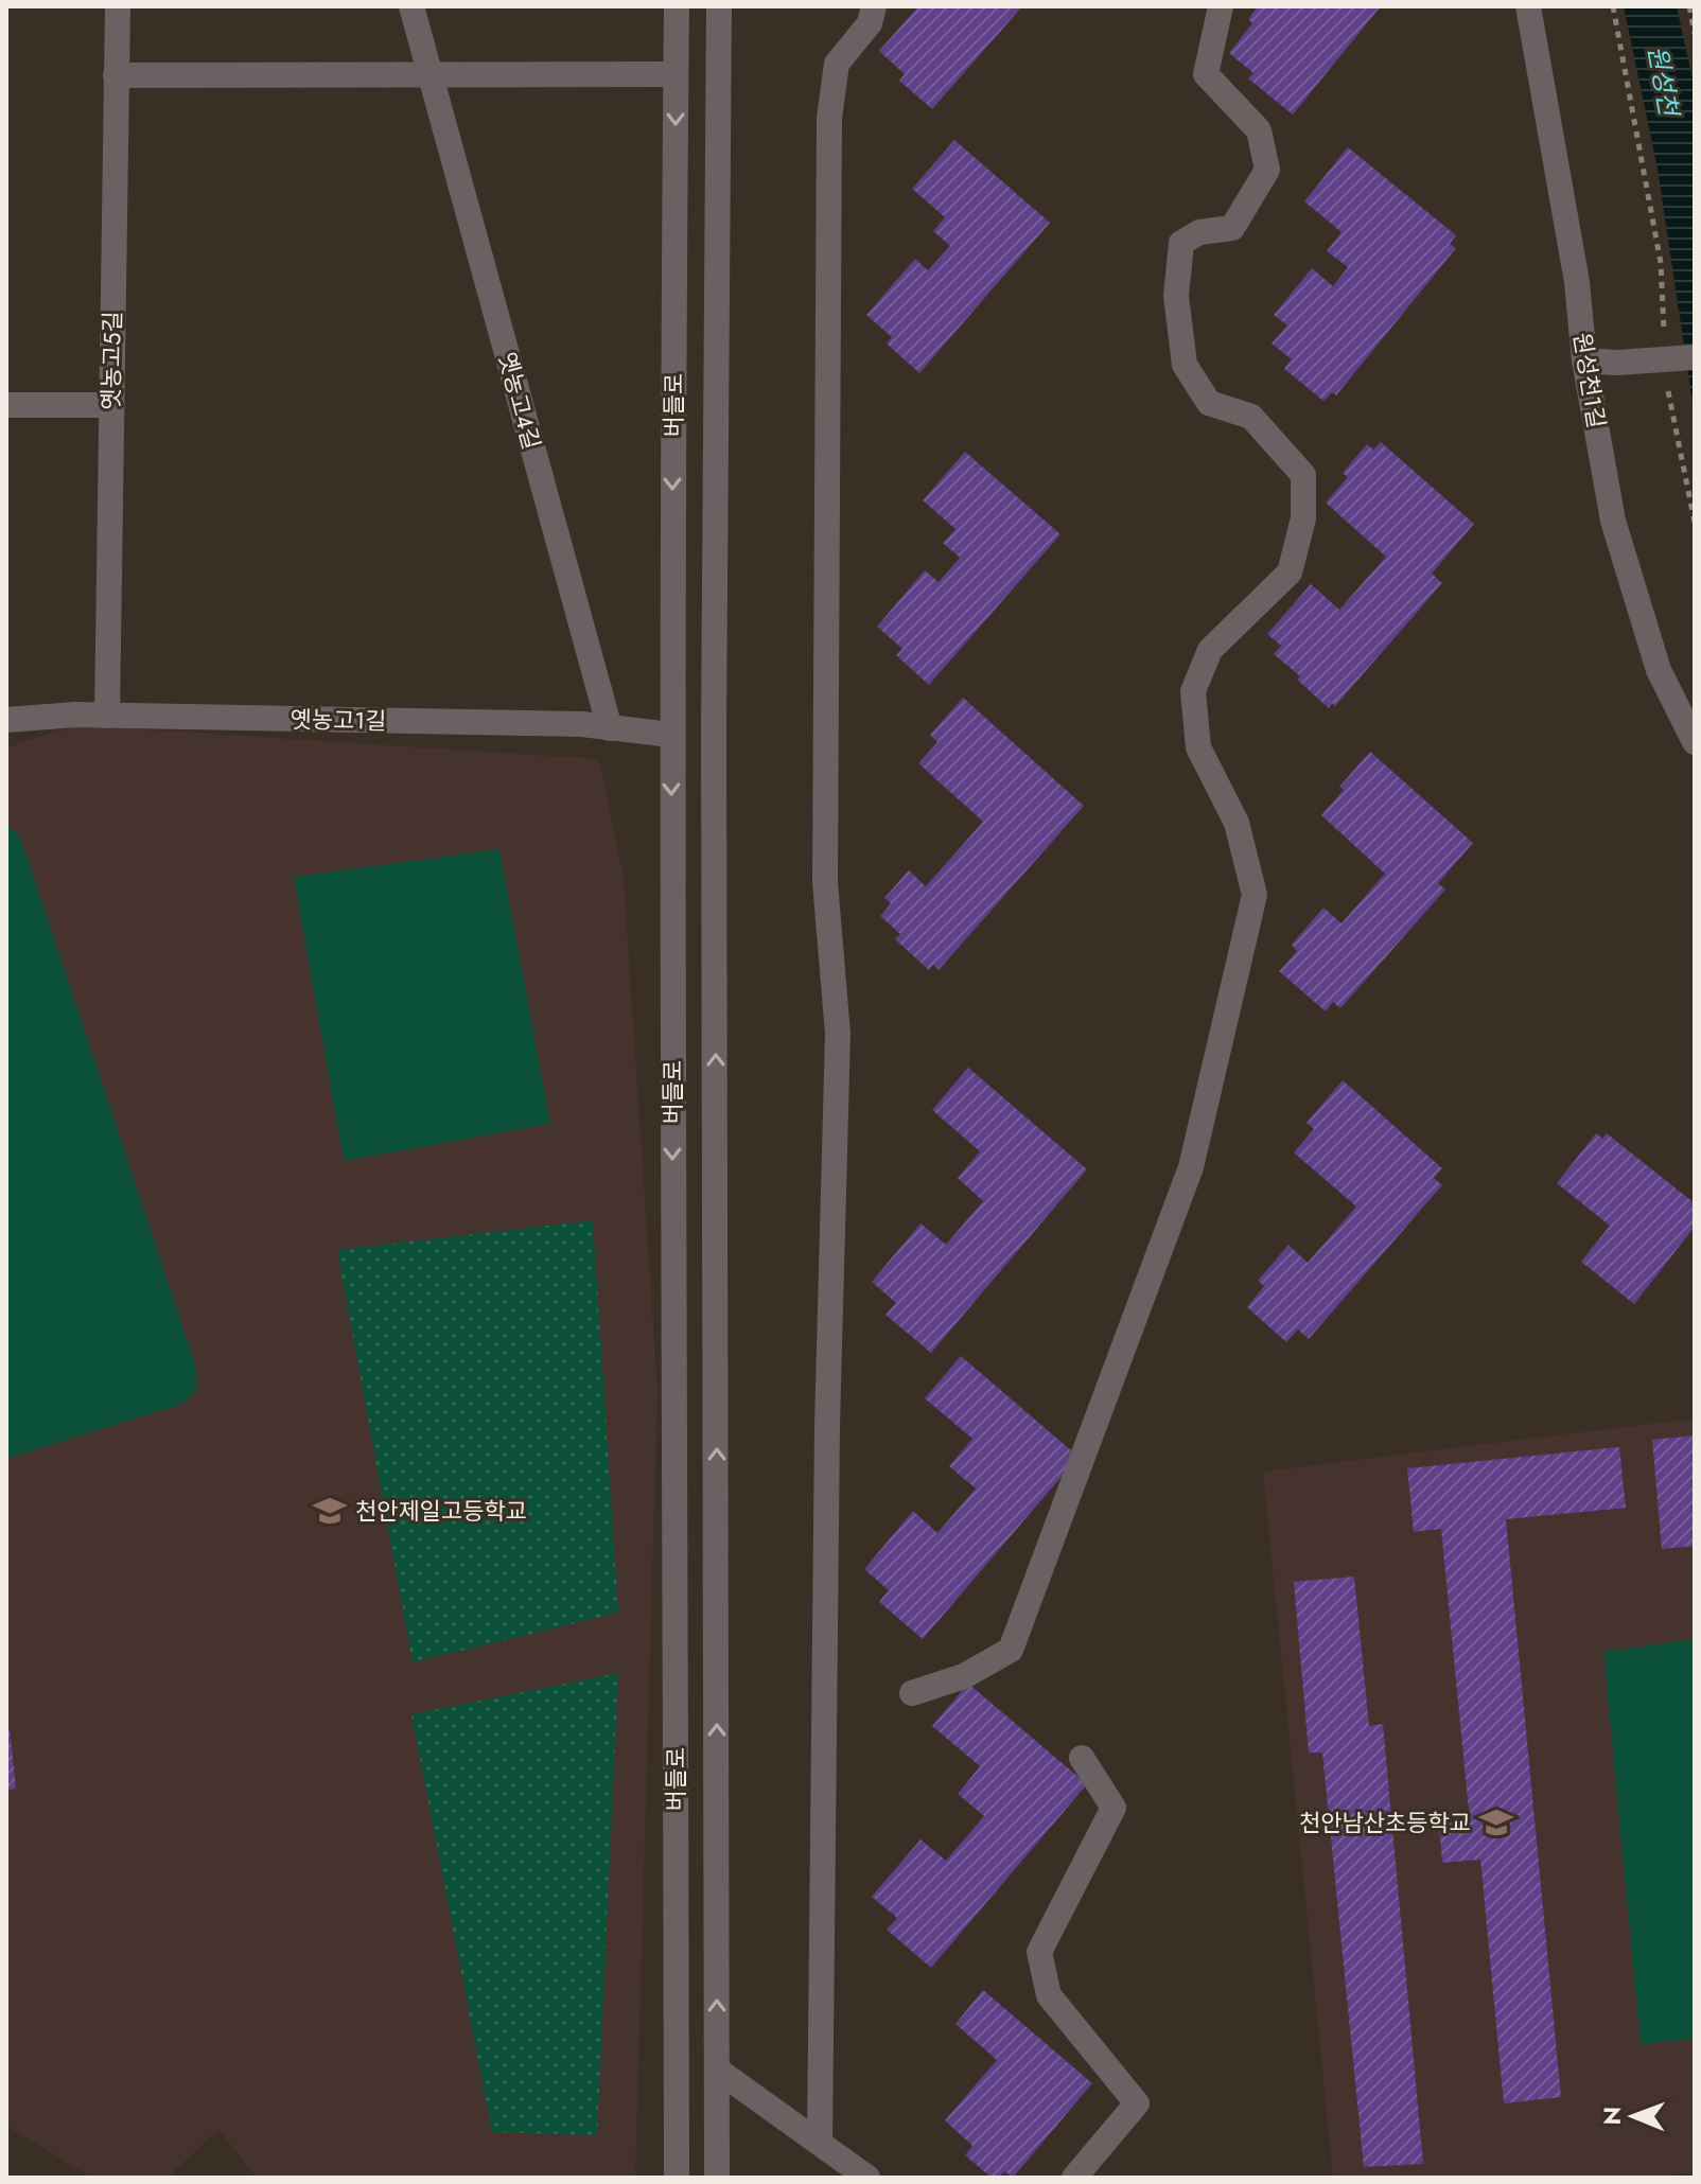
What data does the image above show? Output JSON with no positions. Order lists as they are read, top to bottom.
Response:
{
  "streets": {
    "street": [
      "옛농고5길",
      "원성천1길",
      "옛농고4길",
      "버들로",
      "옛농고1길"
    ]
  },
  "crossings": [
    ["옛농고5길", "옛농고1길"],
    ["옛농고4길", "옛농고1길"],
    ["버들로", "옛농고1길"]
  ],
  "water": ["원성천"],
  "places": {
    "school or university": ["천안제일고등학교", "천안남산초등학교"]
  },
  "north": "left"
}
